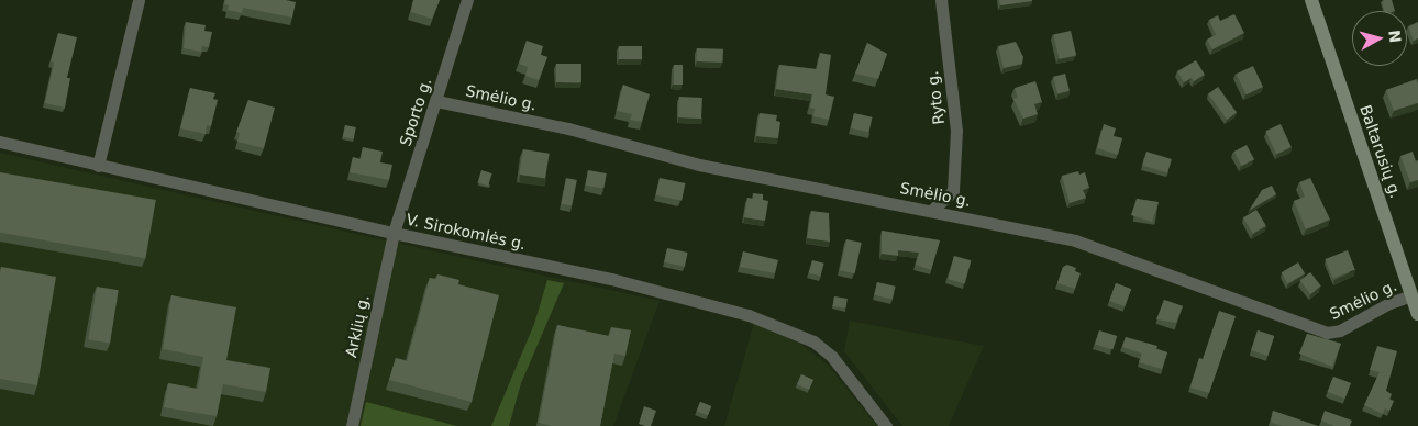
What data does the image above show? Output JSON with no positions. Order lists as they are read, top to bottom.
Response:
{
  "streets": {
    "main road": ["Baltarusių g."],
    "street": [
      "Smėlio g.",
      "Ryto g.",
      "Sporto g.",
      "V. Sirokomlės g.",
      "Arklių g."
    ]
  },
  "crossings": [
    ["Smėlio g.", "Ryto g."],
    ["Smėlio g.", "Sporto g."],
    ["Smėlio g.", "Baltarusių g."],
    ["Sporto g.", "V. Sirokomlės g."],
    ["Sporto g.", "Arklių g."],
    ["V. Sirokomlės g.", "Arklių g."]
  ],
  "north": "right"
}
